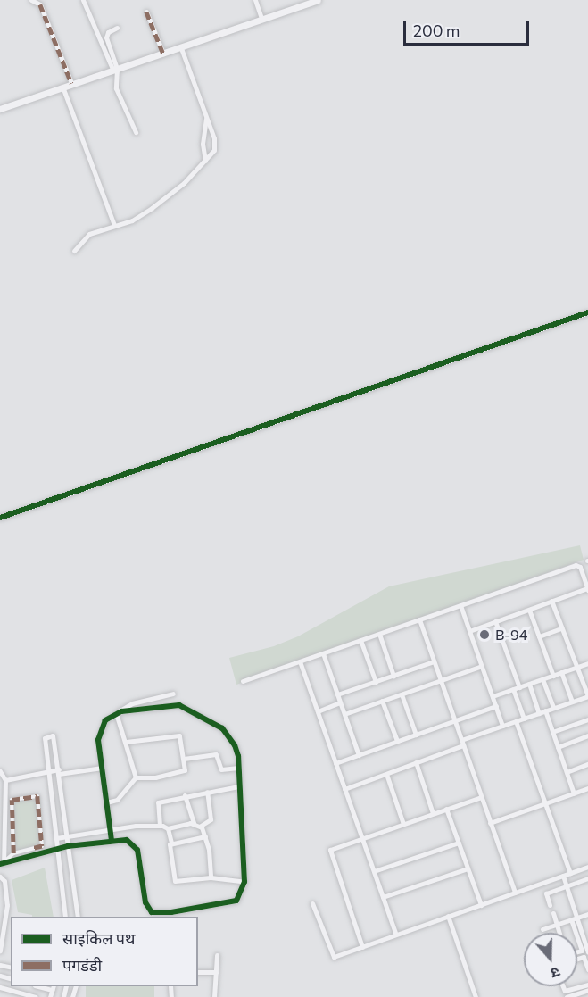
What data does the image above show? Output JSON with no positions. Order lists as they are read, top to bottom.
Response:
{
  "places": ["B-94"],
  "legend": ["साइकिल पथ", "पगडंडी"],
  "scale_bar": "200 m",
  "north": "bottom"
}
